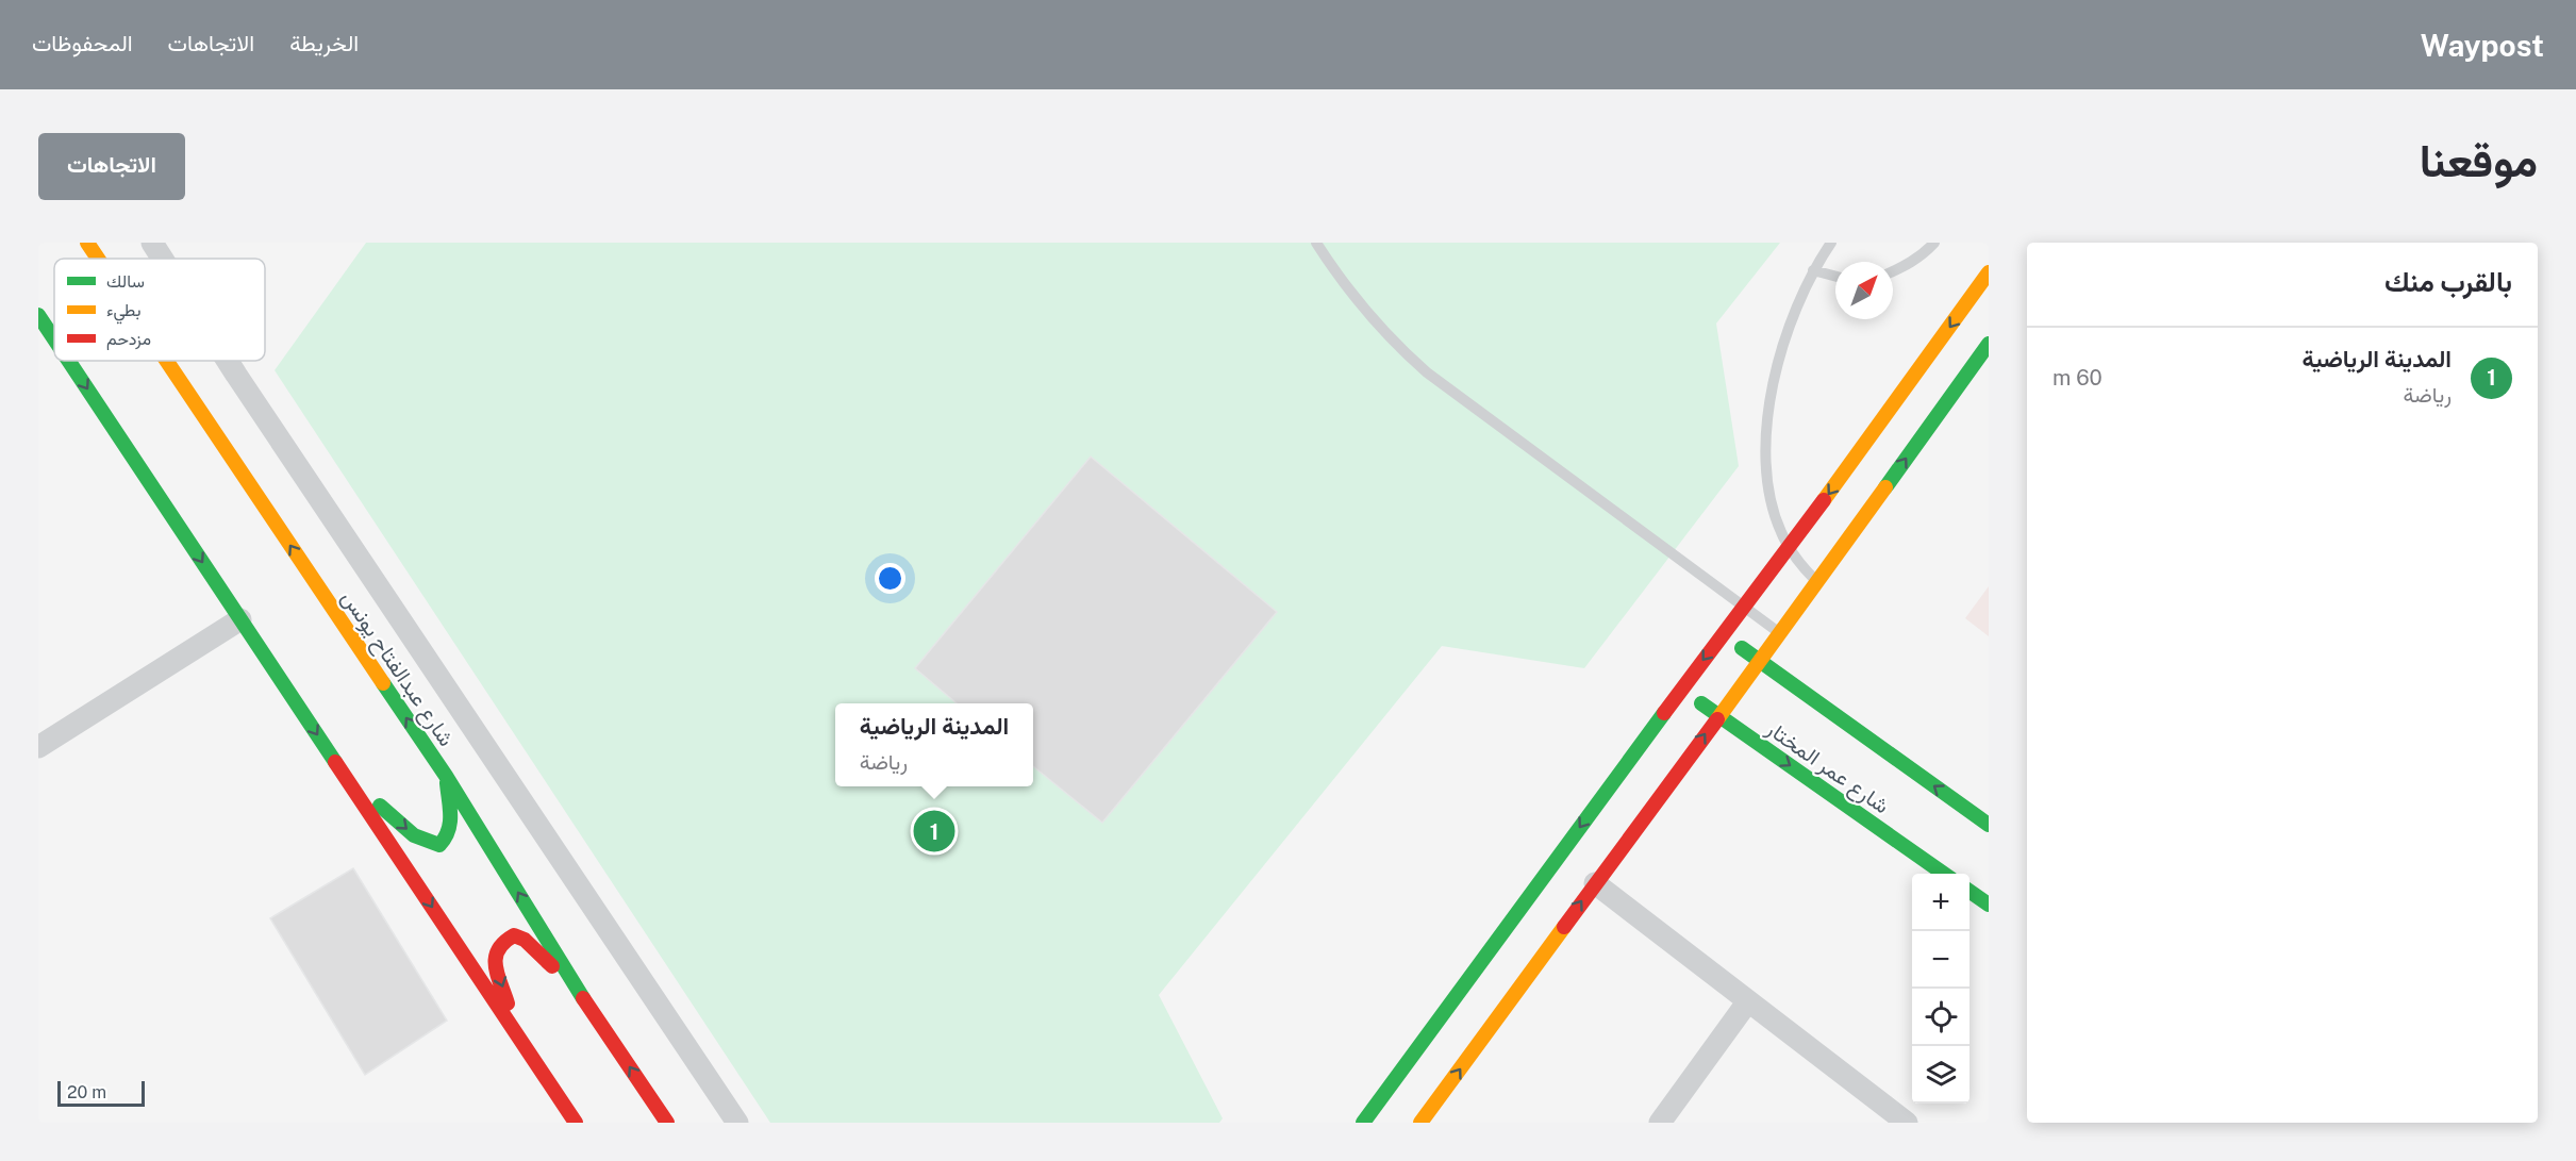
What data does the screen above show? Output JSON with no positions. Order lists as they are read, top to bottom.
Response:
{
  "streets": {
    "main road": ["شارع عبدالفتاح يونس", "شارع عمر المختار"]
  },
  "legend": ["سالك", "بطيء", "مزدحم"],
  "scale_bar": "20 m",
  "north": "top right",
  "page": {
    "header": "Waypost",
    "nav": ["الخريطة", "الاتجاهات", "المحفوظات"],
    "title": "موقعنا",
    "buttons": "الاتجاهات",
    "heading": "بالقرب منك",
    "list": [
      {
        "mark": "1",
        "name": "المدينة الرياضية",
        "note": "رياضة",
        "value": "60 m"
      }
    ],
    "popup": ["المدينة الرياضية", "رياضة"],
    "pins": "1",
    "map_buttons": ["+", "−"],
    "scale": "20 m"
  }
}
